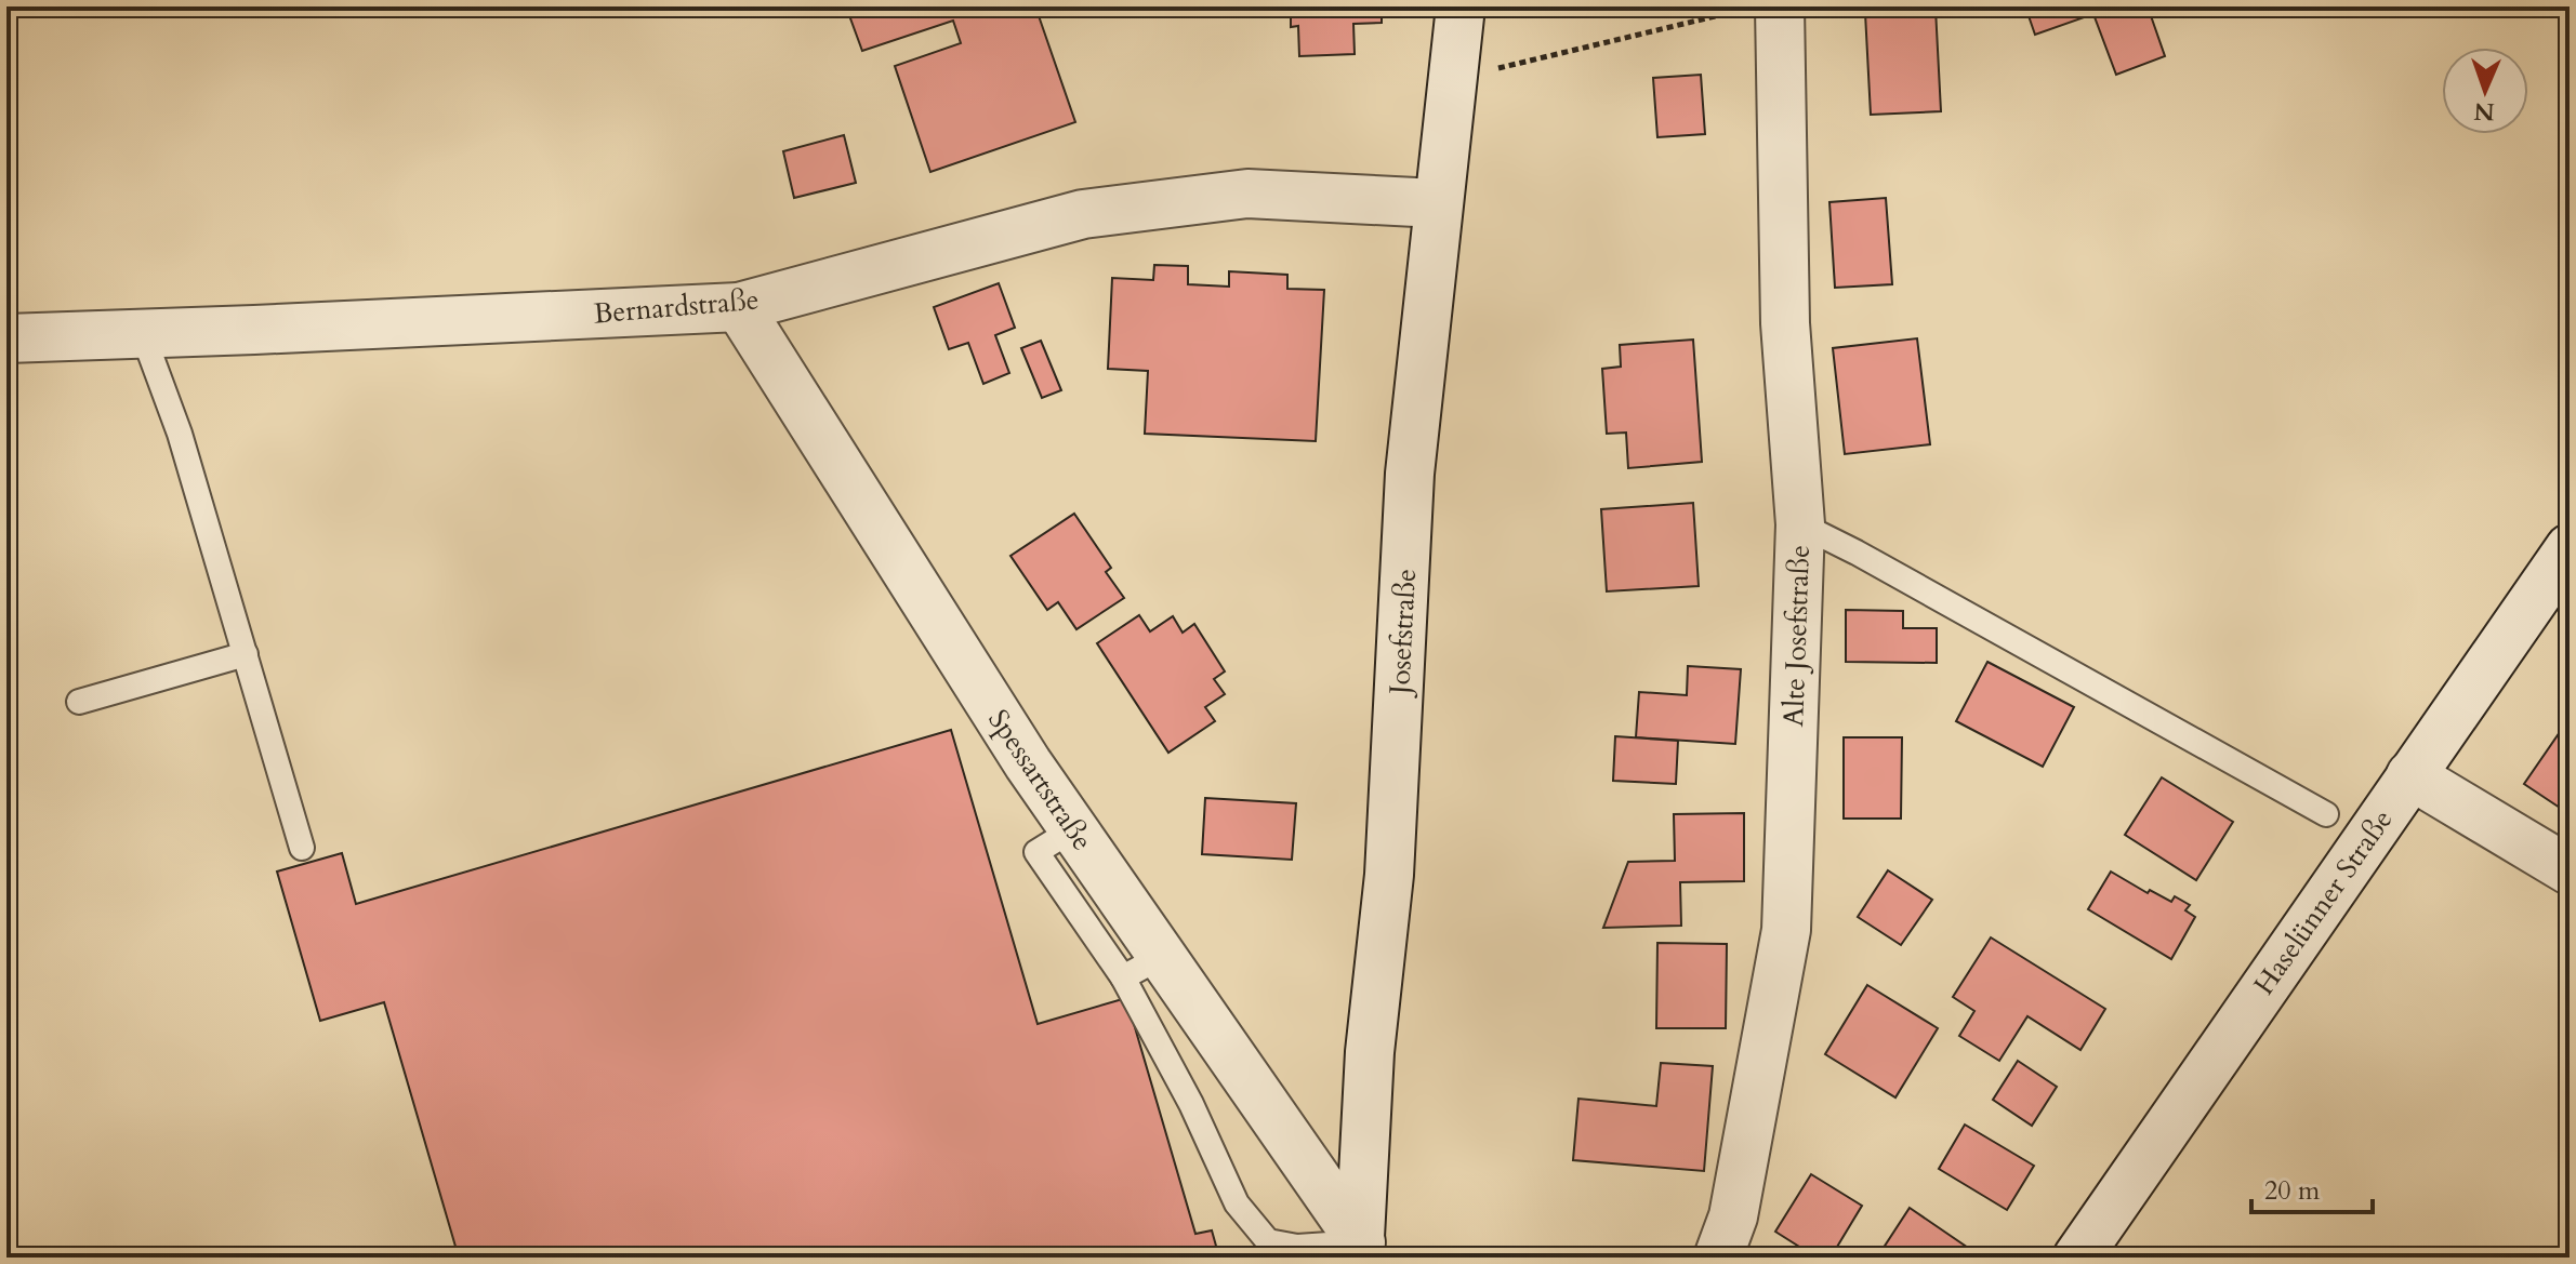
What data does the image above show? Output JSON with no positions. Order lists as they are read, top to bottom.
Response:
{
  "streets": {
    "street": [
      "Bernardstraße",
      "Josefstraße",
      "Alte Josefstraße",
      "Spessartstraße",
      "Haselünner Straße"
    ]
  },
  "crossings": [
    ["Bernardstraße", "Josefstraße"],
    ["Bernardstraße", "Spessartstraße"],
    ["Josefstraße", "Spessartstraße"]
  ],
  "scale_bar": "20 m",
  "north": "bottom"
}
